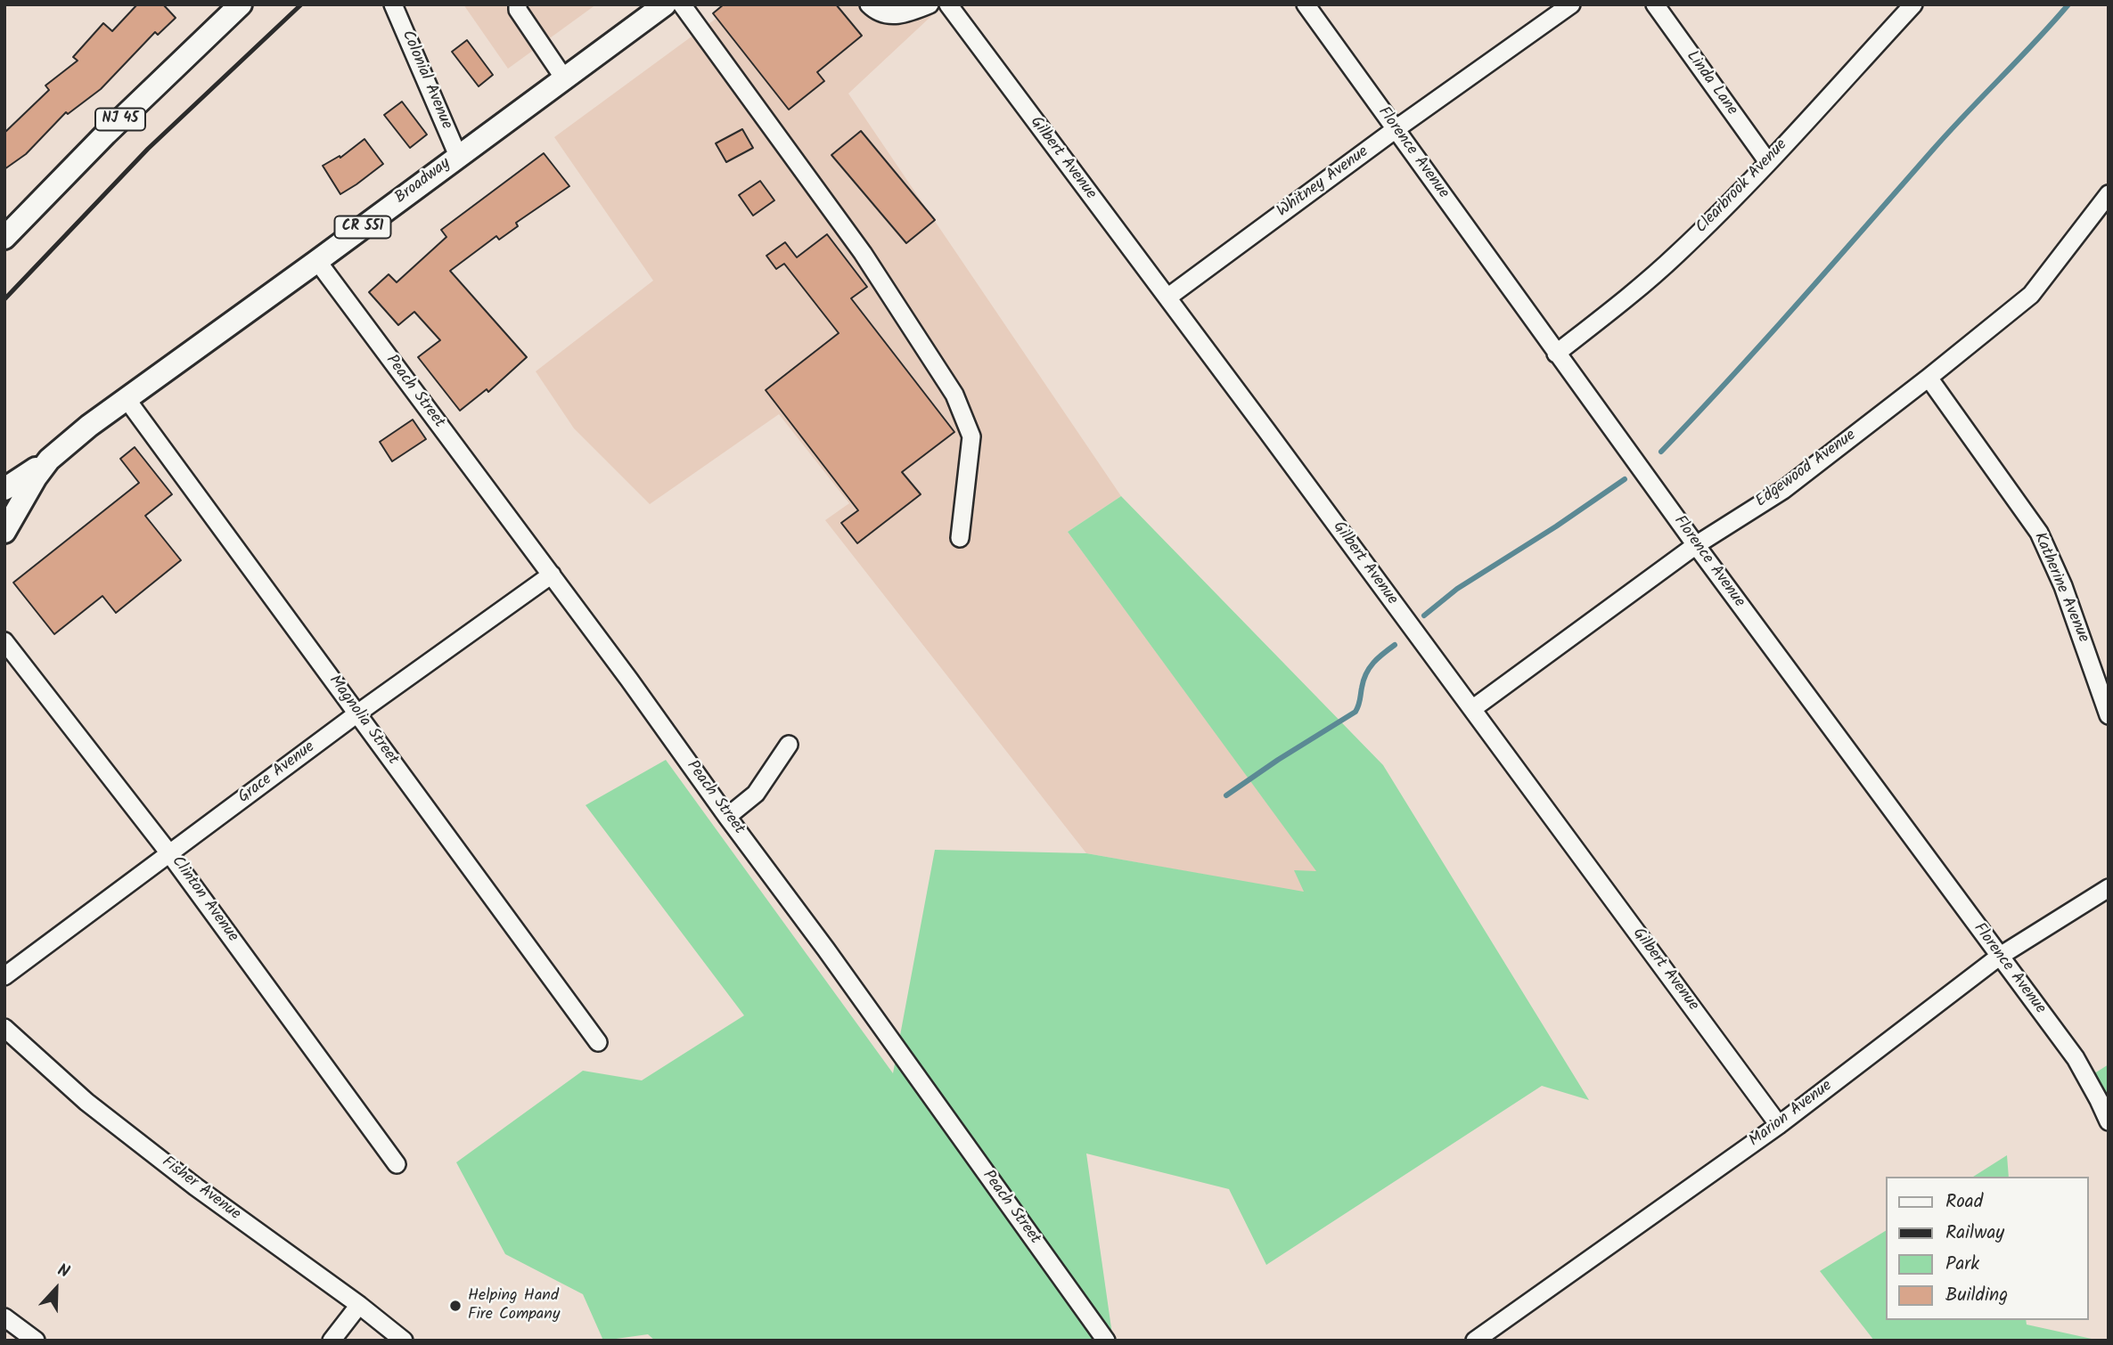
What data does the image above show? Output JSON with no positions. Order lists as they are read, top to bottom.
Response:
{
  "streets": {
    "main road": ["NJ 45", "Broadway", "CR 551"],
    "street": [
      "Colonial Avenue",
      "Linda Lane",
      "Florence Avenue",
      "Gilbert Avenue",
      "Whitney Avenue",
      "Clearbrook Avenue",
      "Peach Street",
      "Edgewood Avenue",
      "Katherine Avenue",
      "Magnolia Street",
      "Grace Avenue",
      "Clinton Avenue",
      "Marion Avenue",
      "Fisher Avenue"
    ]
  },
  "crossings": [
    ["Colonial Avenue", "Broadway"],
    ["Linda Lane", "Clearbrook Avenue"],
    ["Florence Avenue", "Whitney Avenue"],
    ["Florence Avenue", "Clearbrook Avenue"],
    ["Florence Avenue", "Edgewood Avenue"],
    ["Florence Avenue", "Marion Avenue"],
    ["Gilbert Avenue", "Whitney Avenue"],
    ["Gilbert Avenue", "Edgewood Avenue"],
    ["Gilbert Avenue", "Marion Avenue"],
    ["Broadway", "CR 551"],
    ["Broadway", "Peach Street"],
    ["Broadway", "Magnolia Street"],
    ["Peach Street", "Grace Avenue"],
    ["Edgewood Avenue", "Katherine Avenue"],
    ["Magnolia Street", "Grace Avenue"],
    ["Grace Avenue", "Clinton Avenue"]
  ],
  "places": ["Helping Hand Fire Company"],
  "legend": [
    "Road",
    "Railway",
    "Park",
    "Building"
  ],
  "north": "top"
}
